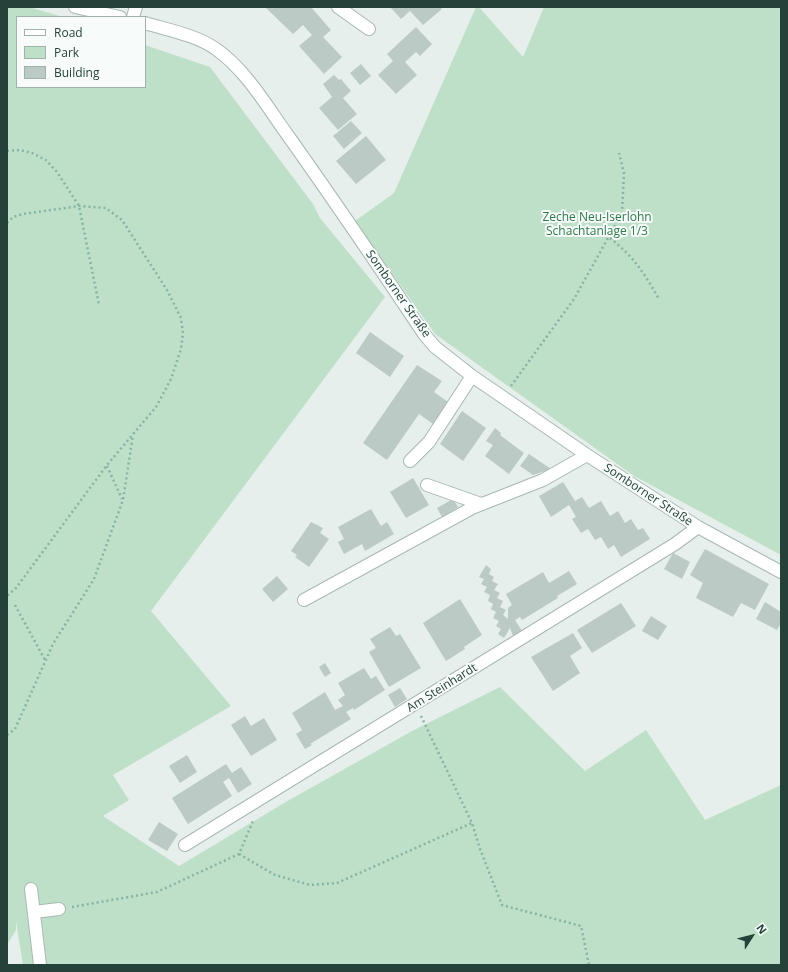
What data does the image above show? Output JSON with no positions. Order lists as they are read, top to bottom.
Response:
{
  "streets": {
    "street": ["Somborner Straße", "Am Steinhardt"]
  },
  "crossings": [
    ["Somborner Straße", "Am Steinhardt"]
  ],
  "parks": ["Zeche Neu-Iserlohn Schachtanlage 1/3"],
  "legend": ["Road", "Park", "Building"],
  "north": "top right"
}
